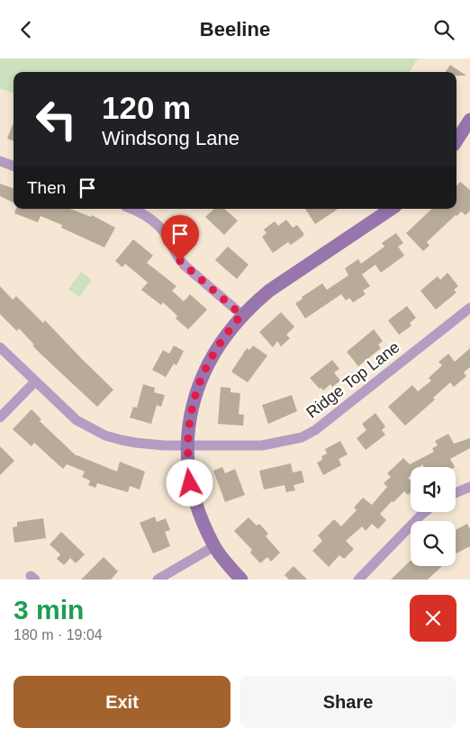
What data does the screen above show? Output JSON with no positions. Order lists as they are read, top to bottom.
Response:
{
  "streets": {
    "street": ["Ridge Top Lane"]
  },
  "page": {
    "header": "Beeline",
    "turn": ["120 m", "Windsong Lane"],
    "then": "Then",
    "heading": ["3 min", "180 m · 19:04"],
    "buttons": ["Exit", "Share"]
  }
}
